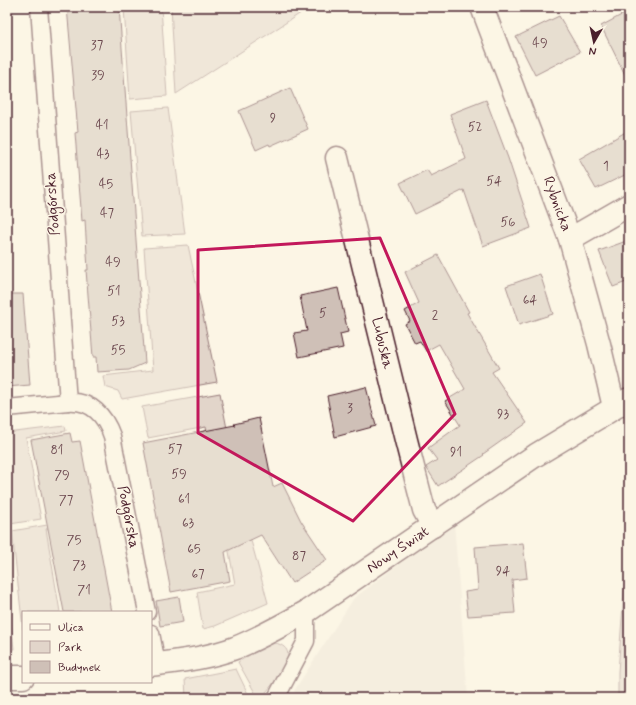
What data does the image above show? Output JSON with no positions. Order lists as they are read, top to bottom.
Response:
{
  "streets": {
    "street": ["Rybnicka", "Lubuska", "Nowy Świat"],
    "lane": ["Podgórska"]
  },
  "crossings": [
    ["Rybnicka", "Nowy Świat"],
    ["Lubuska", "Nowy Świat"]
  ],
  "house_numbers": [
    "49",
    "37",
    "39",
    "9",
    "41",
    "52",
    "43",
    "1",
    "54",
    "45",
    "47",
    "56",
    "49",
    "51",
    "64",
    "5",
    "2",
    "53",
    "55",
    "3",
    "93",
    "57",
    "81",
    "91",
    "59",
    "79",
    "61",
    "77",
    "63",
    "75",
    "65",
    "87",
    "73",
    "94",
    "67",
    "71"
  ],
  "legend": ["Ulica", "Park", "Budynek"],
  "north": "bottom"
}
